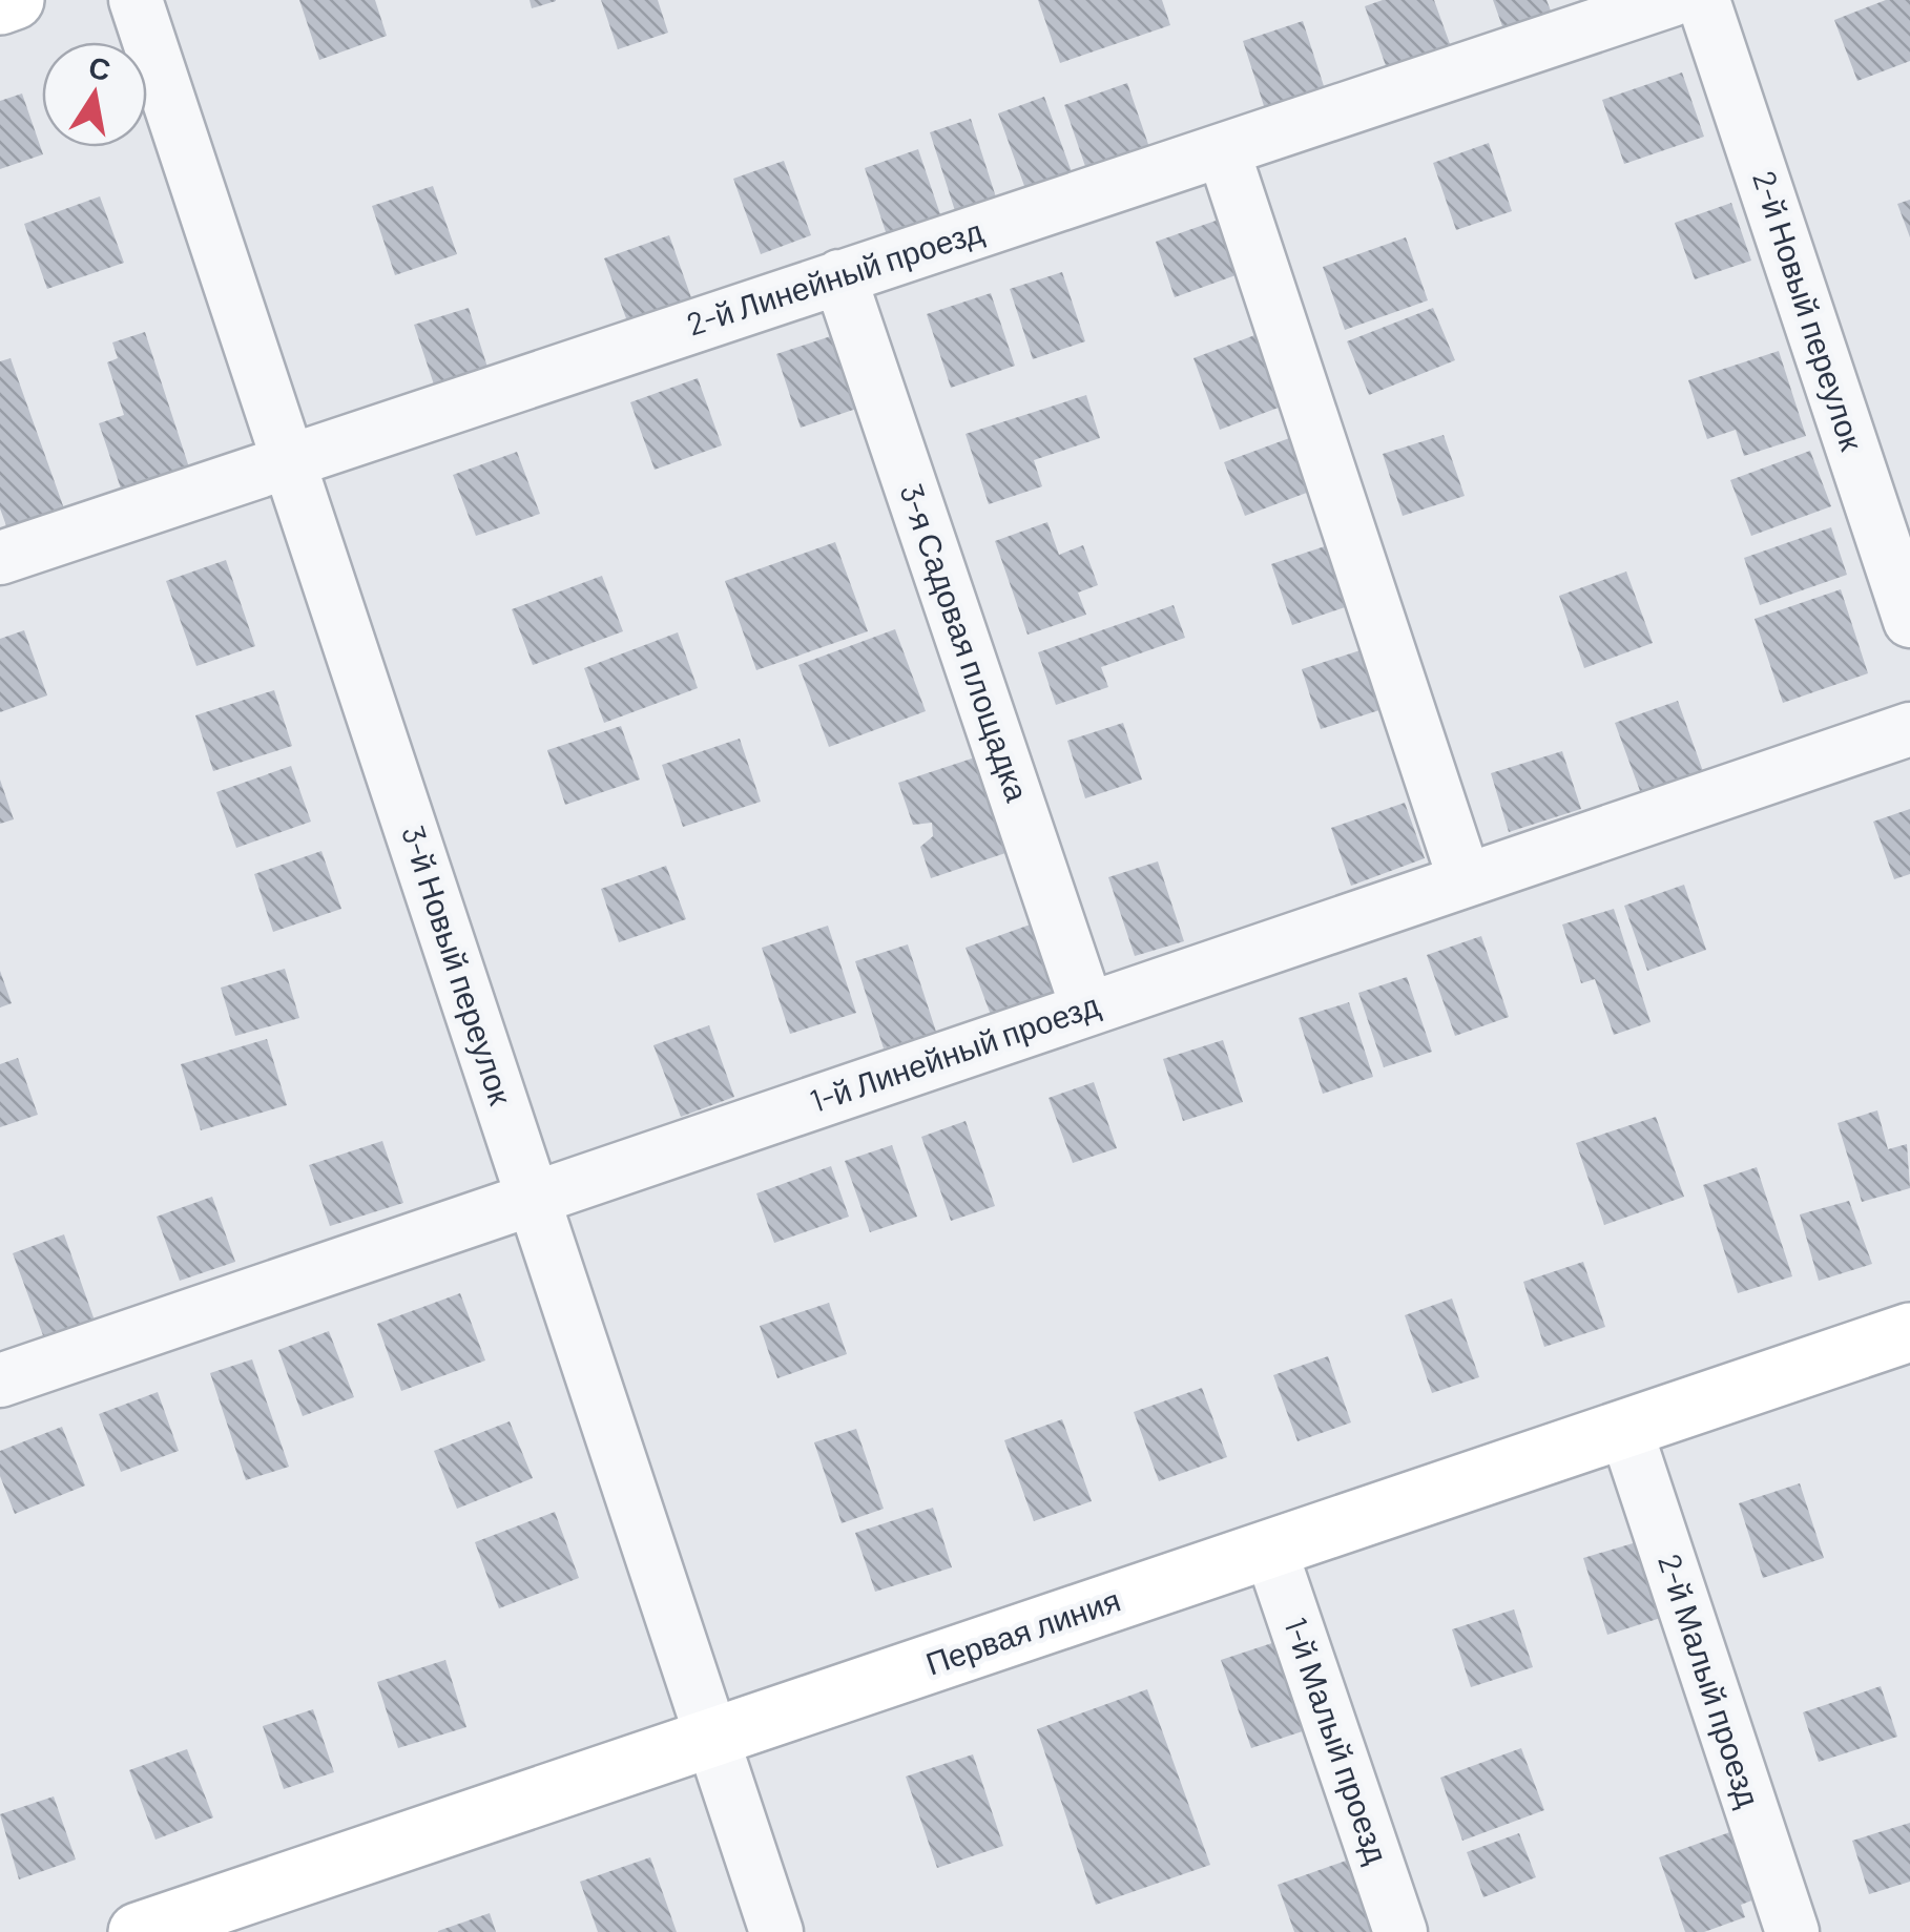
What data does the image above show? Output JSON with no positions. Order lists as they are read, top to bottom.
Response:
{
  "streets": {
    "main road": ["Первая линия"],
    "street": [
      "2-й Линейный проезд",
      "2-й Новый переулок",
      "3-я Садовая площадка",
      "3-й Новый переулок",
      "1-й Линейный проезд",
      "2-й Малый проезд",
      "1-й Малый проезд"
    ]
  },
  "crossings": [
    ["2-й Линейный проезд", "3-я Садовая площадка"],
    ["2-й Линейный проезд", "3-й Новый переулок"],
    ["3-я Садовая площадка", "1-й Линейный проезд"],
    ["3-й Новый переулок", "1-й Линейный проезд"],
    ["3-й Новый переулок", "Первая линия"],
    ["Первая линия", "2-й Малый проезд"],
    ["Первая линия", "1-й Малый проезд"]
  ],
  "north": "top"
}
